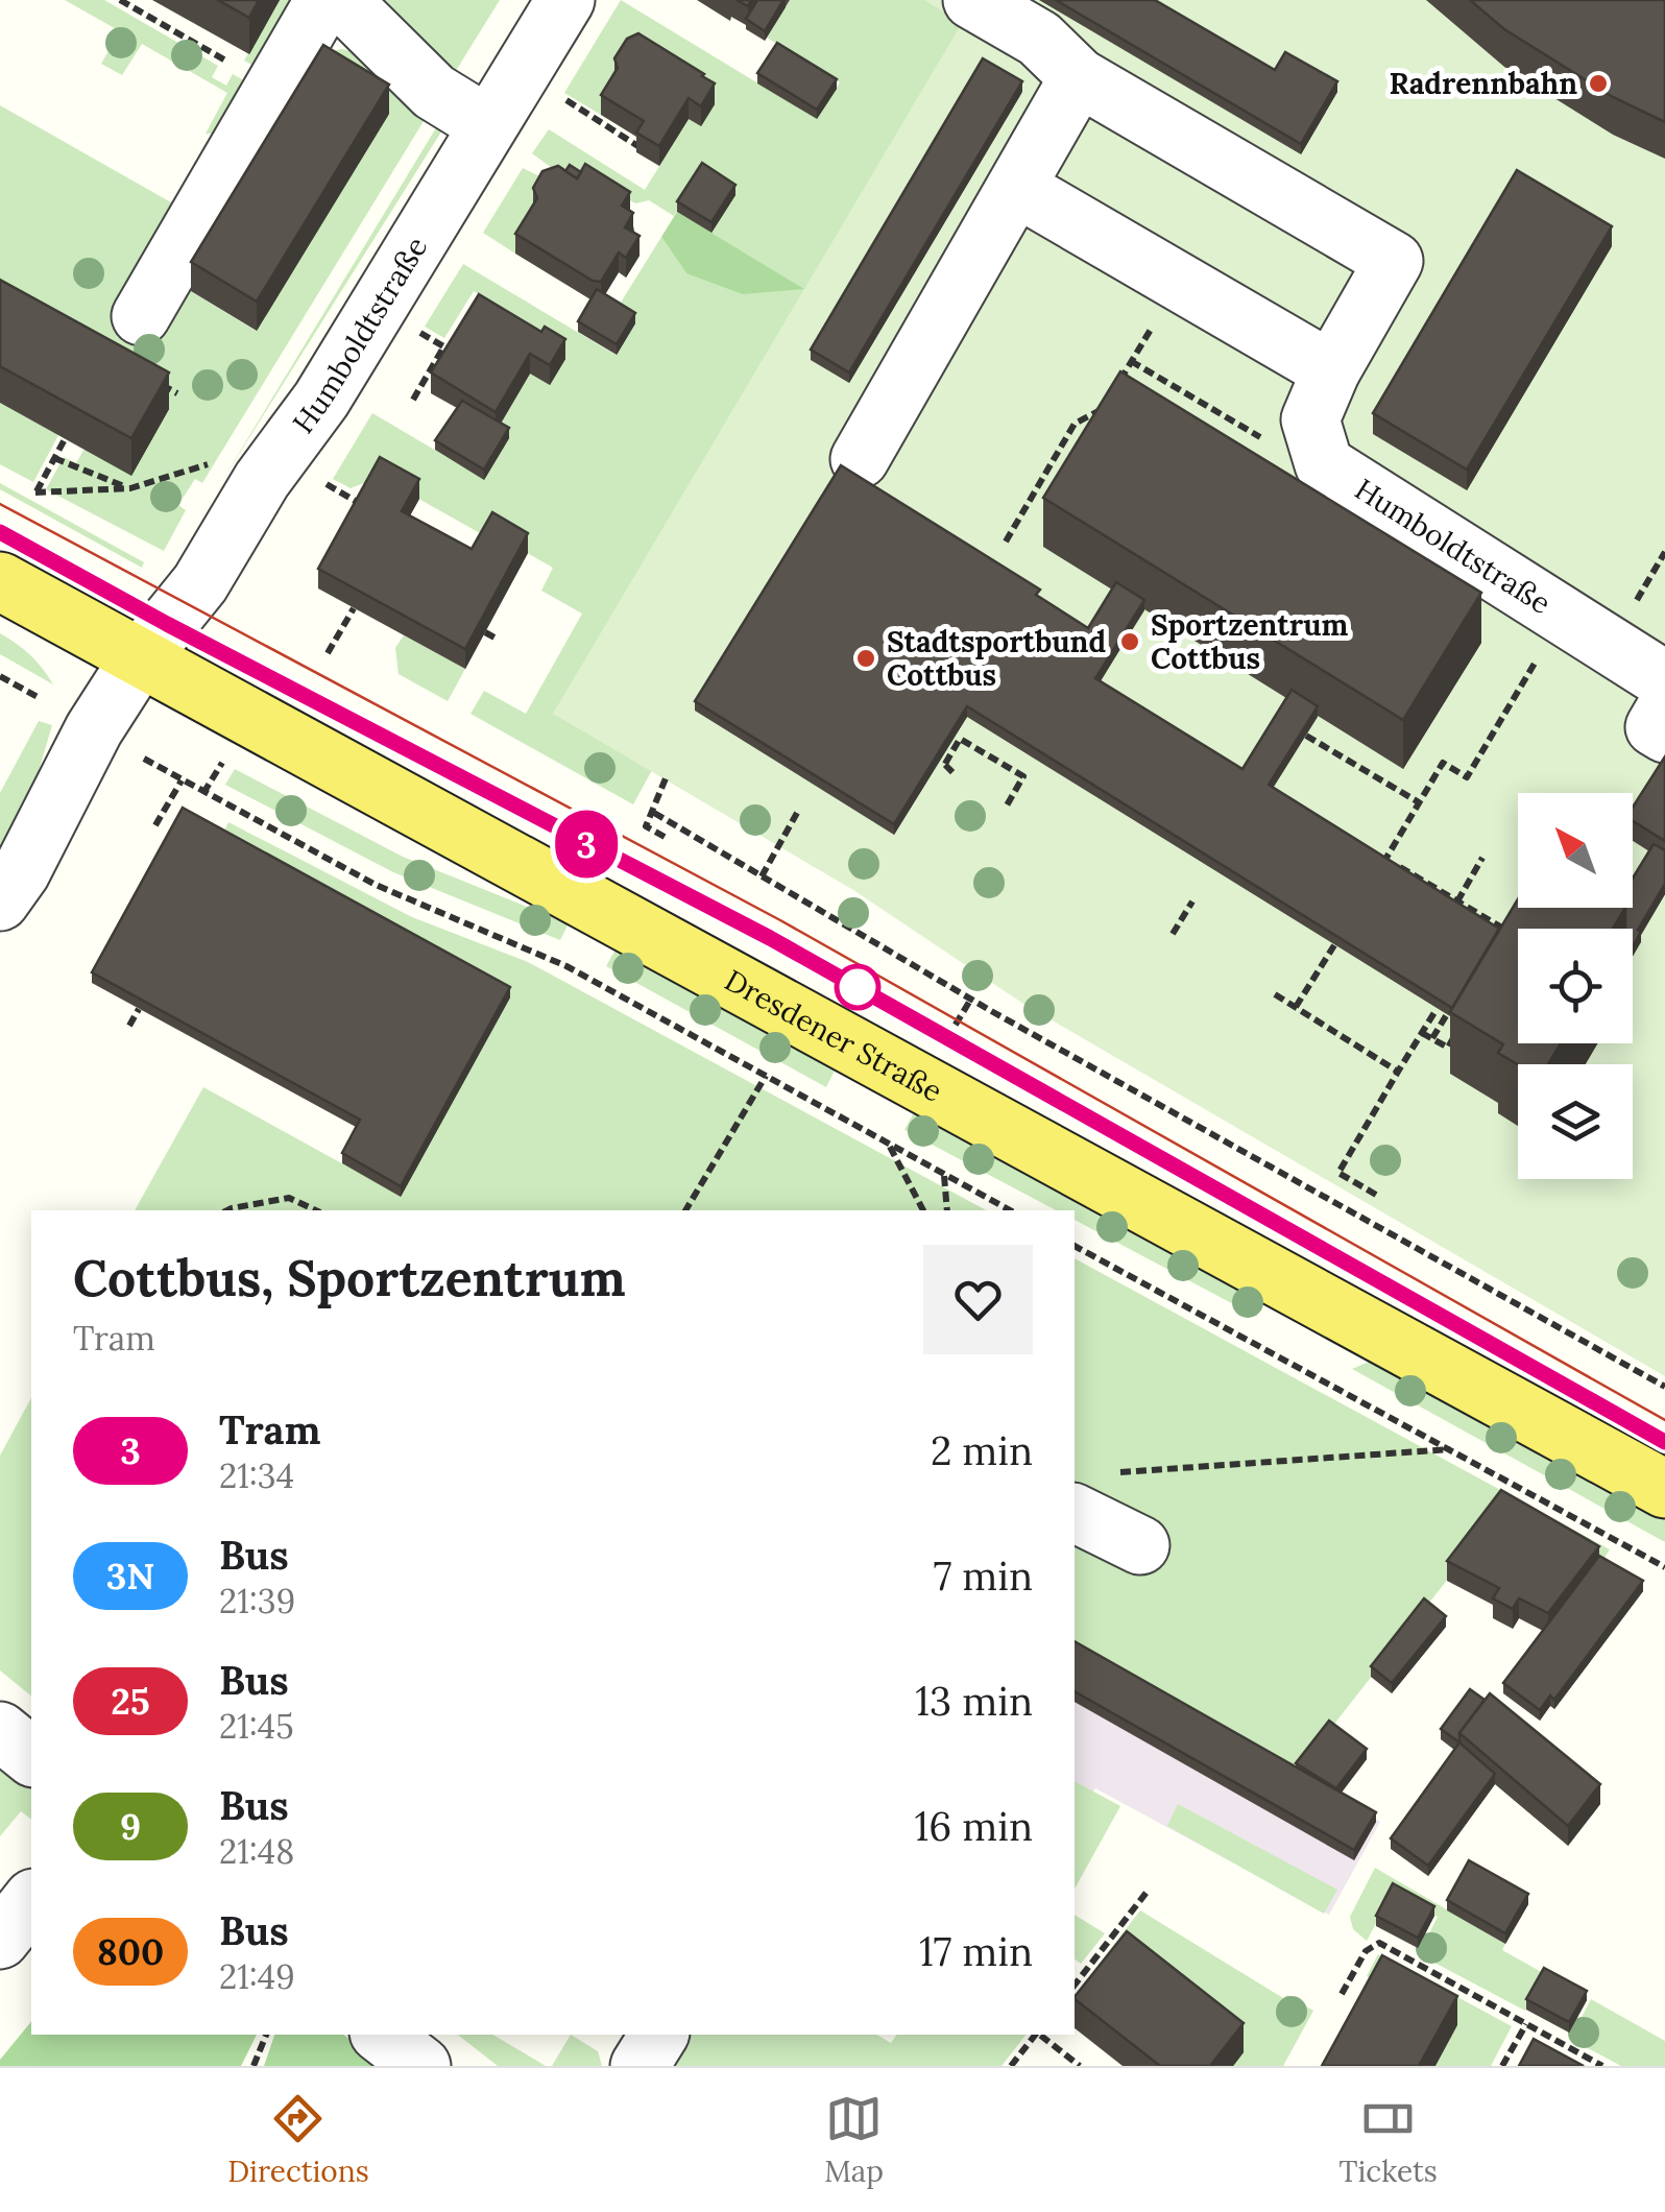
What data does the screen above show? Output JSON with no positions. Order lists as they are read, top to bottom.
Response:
{
  "streets": {
    "main road": ["Dresdener Straße"],
    "street": ["Humboldtstraße"]
  },
  "crossings": [
    ["Humboldtstraße", "Dresdener Straße"]
  ],
  "places": ["Radrennbahn", "Sportzentrum Cottbus", "Stadtsportbund Cottbus"],
  "lines": ["tram line 3"],
  "north": "top left",
  "page": {
    "on_map": "3",
    "heading": ["Cottbus, Sportzentrum", "Tram"],
    "list": [
      {
        "mark": "3",
        "name": "Tram",
        "note": "21:34",
        "value": "2 min"
      },
      {
        "mark": "3N",
        "name": "Bus",
        "note": "21:39",
        "value": "7 min"
      },
      {
        "mark": "25",
        "name": "Bus",
        "note": "21:45",
        "value": "13 min"
      },
      {
        "mark": "9",
        "name": "Bus",
        "note": "21:48",
        "value": "16 min"
      },
      {
        "mark": "800",
        "name": "Bus",
        "note": "21:49",
        "value": "17 min"
      }
    ],
    "tabs": ["Directions", "Map", "Tickets"]
  }
}
